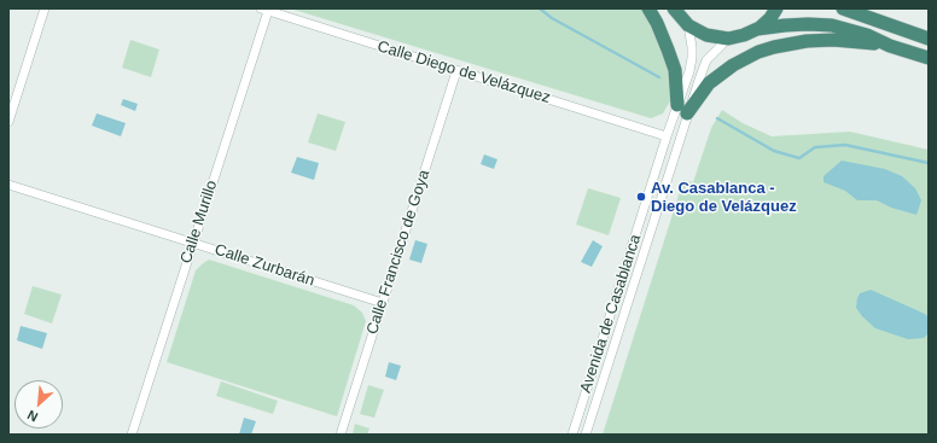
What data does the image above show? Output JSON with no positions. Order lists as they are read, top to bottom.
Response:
{
  "streets": {
    "street": [
      "Calle Diego de Velázquez",
      "Calle Murillo",
      "Calle Francisco de Goya",
      "Calle Zurbarán",
      "Avenida de Casablanca"
    ]
  },
  "crossings": [
    ["Calle Diego de Velázquez", "Calle Murillo"],
    ["Calle Diego de Velázquez", "Calle Francisco de Goya"],
    ["Calle Diego de Velázquez", "Avenida de Casablanca"],
    ["Calle Murillo", "Calle Zurbarán"],
    ["Calle Francisco de Goya", "Calle Zurbarán"]
  ],
  "places": ["Av. Casablanca - Diego de Velázquez"],
  "north": "bottom left"
}
